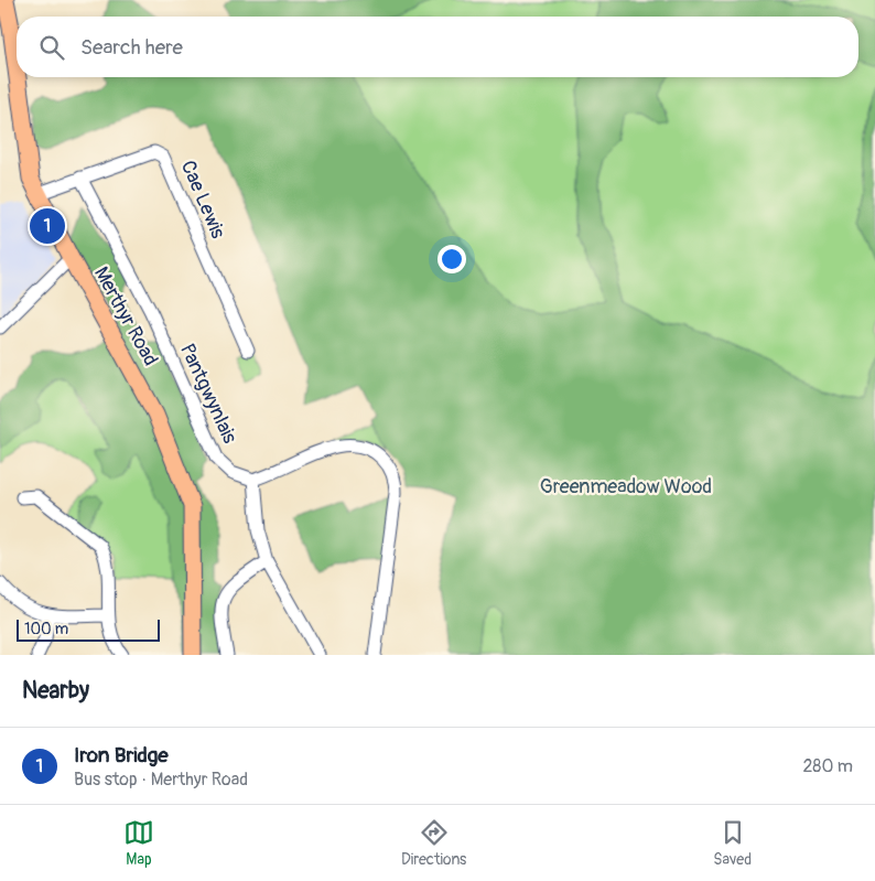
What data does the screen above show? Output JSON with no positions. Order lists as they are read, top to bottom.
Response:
{
  "streets": {
    "main road": ["Merthyr Road"],
    "street": ["Cae Lewis", "Pantgwynlais"]
  },
  "crossings": [
    ["Cae Lewis", "Merthyr Road"],
    ["Cae Lewis", "Pantgwynlais"]
  ],
  "parks": ["Greenmeadow Wood"],
  "scale_bar": "100 m",
  "page": {
    "search": "Search here",
    "pins": "1",
    "scale": "100 m",
    "heading": "Nearby",
    "list": [
      {
        "mark": "1",
        "name": "Iron Bridge",
        "note": "Bus stop · Merthyr Road",
        "value": "280 m"
      }
    ],
    "nav": ["Map", "Directions", "Saved"]
  }
}
